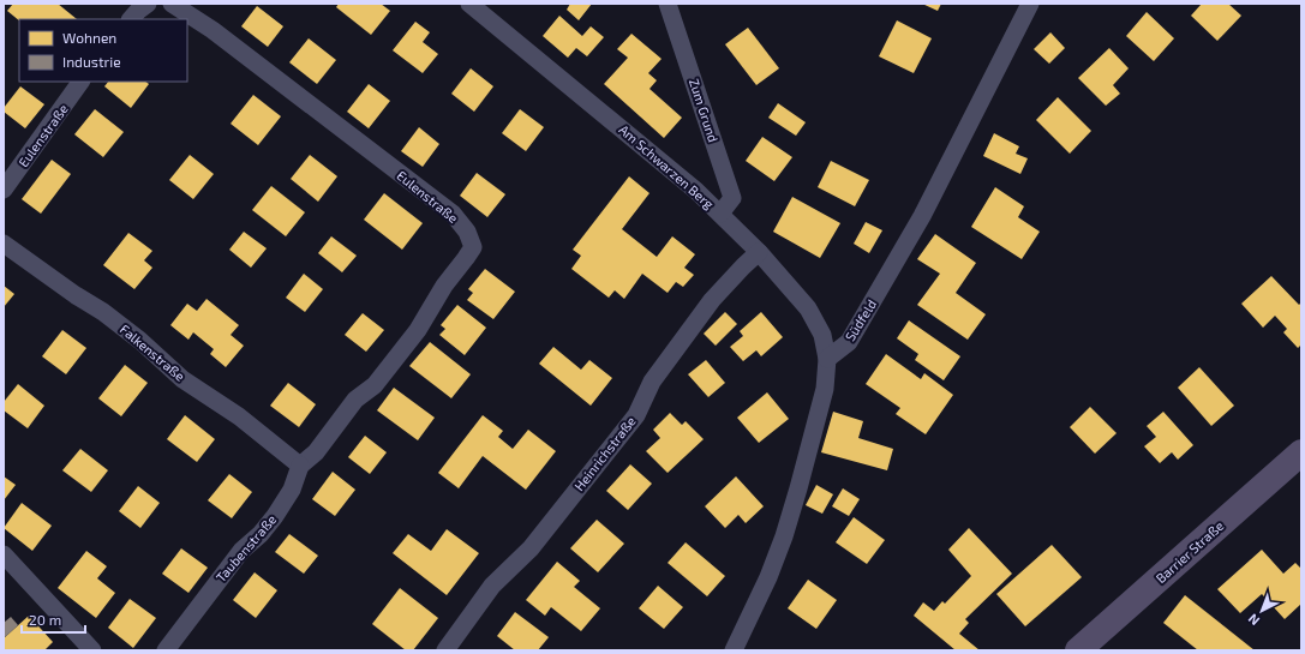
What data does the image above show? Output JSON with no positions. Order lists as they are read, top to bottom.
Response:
{
  "streets": {
    "main road": ["Barrier Straße"],
    "street": [
      "Zum Grund",
      "Eulenstraße",
      "Am Schwarzen Berg",
      "Südfeld",
      "Falkenstraße",
      "Heinrichstraße",
      "Taubenstraße"
    ]
  },
  "crossings": [
    ["Zum Grund", "Am Schwarzen Berg"],
    ["Eulenstraße", "Falkenstraße"],
    ["Eulenstraße", "Taubenstraße"],
    ["Am Schwarzen Berg", "Südfeld"],
    ["Am Schwarzen Berg", "Heinrichstraße"],
    ["Falkenstraße", "Taubenstraße"]
  ],
  "legend": ["Wohnen", "Industrie"],
  "scale_bar": "20 m",
  "north": "bottom left"
}
